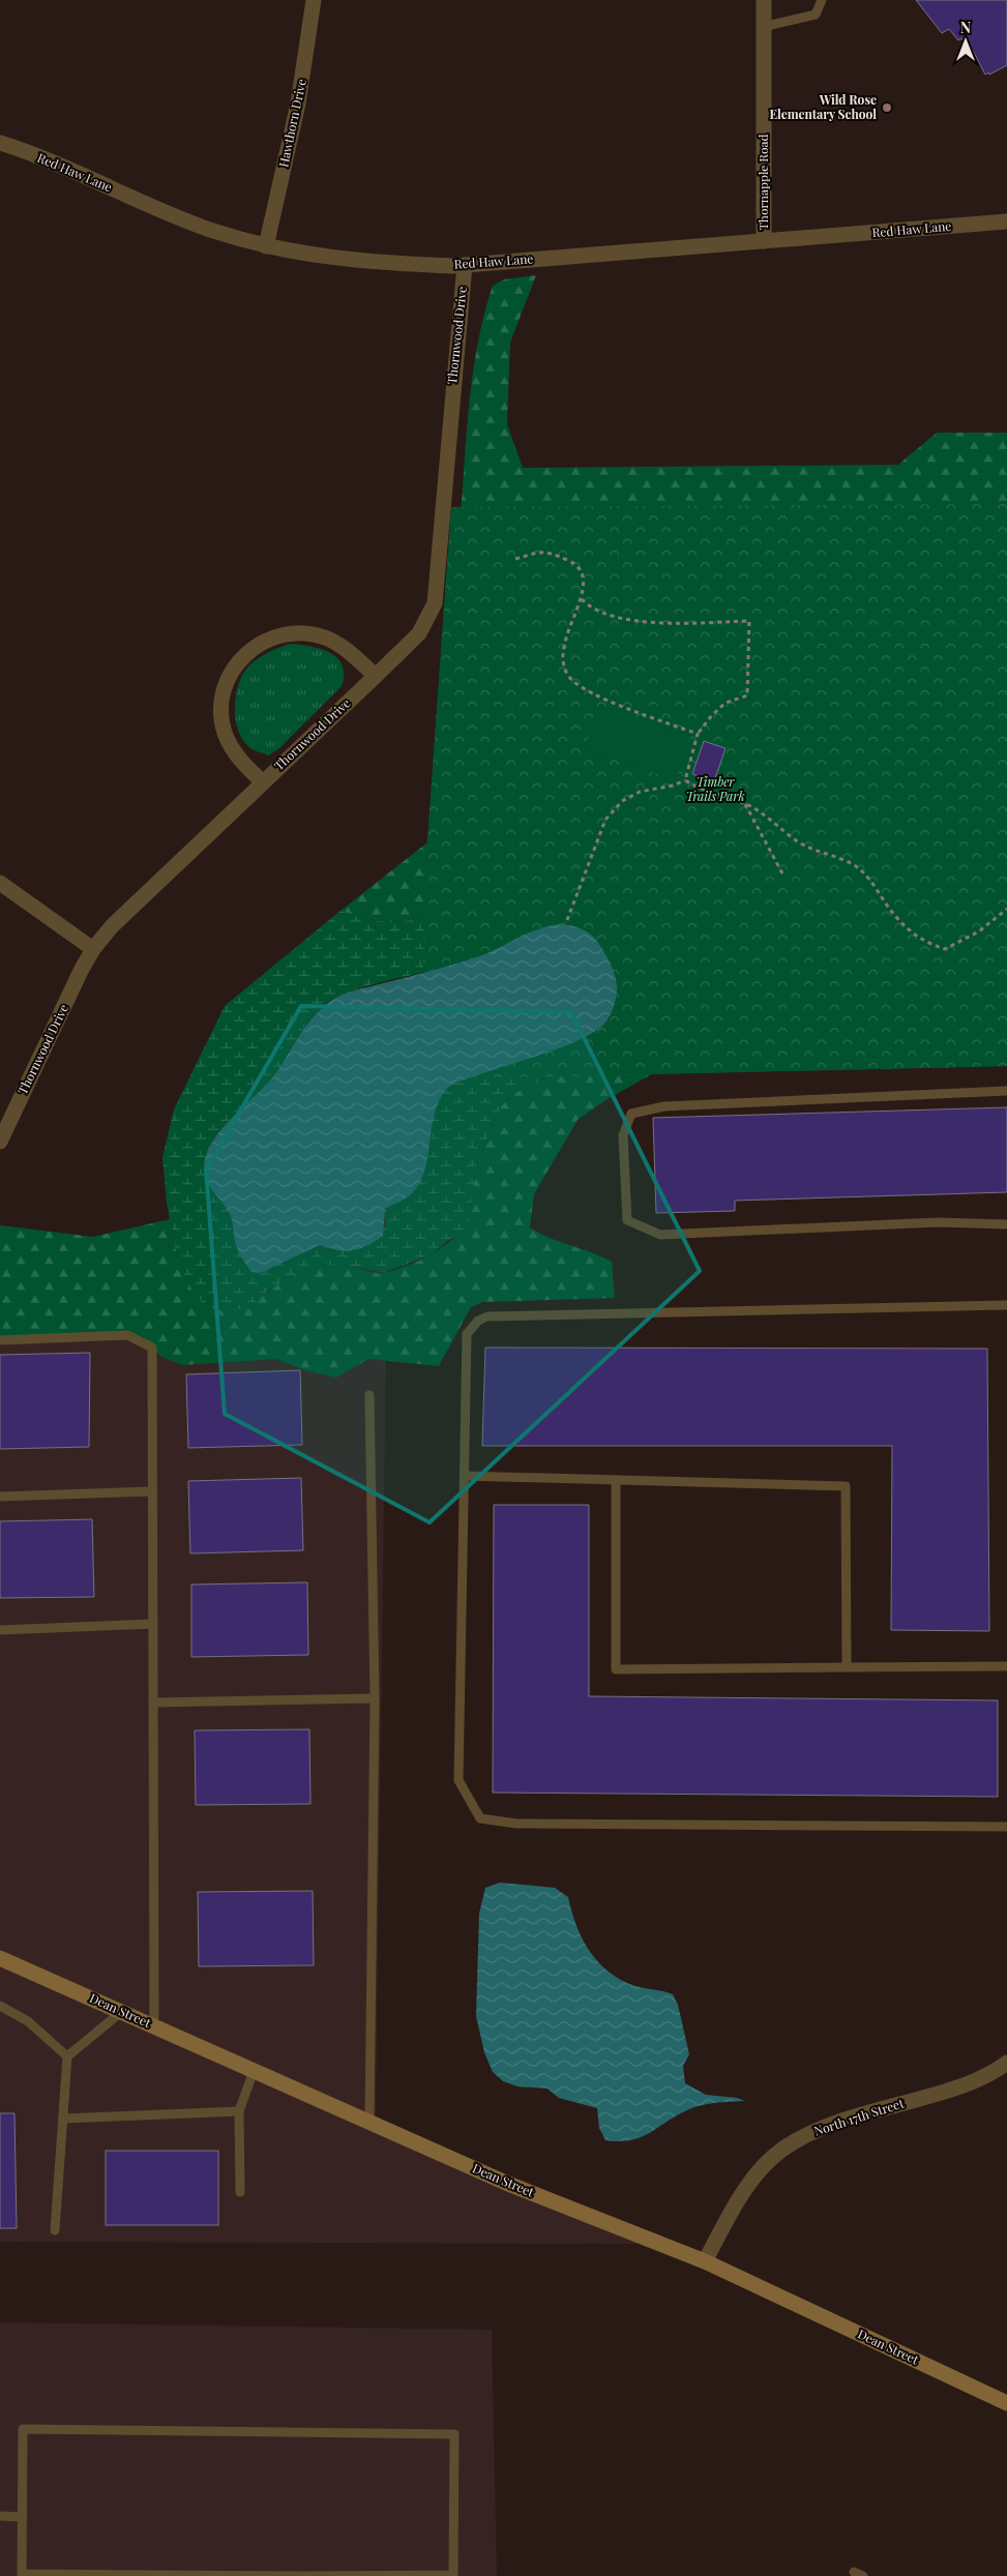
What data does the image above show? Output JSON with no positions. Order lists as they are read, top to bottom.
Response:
{
  "streets": {
    "street": [
      "Hawthorn Drive",
      "Red Haw Lane",
      "Thornapple Road",
      "Thornwood Drive",
      "Dean Street",
      "North 17th Street"
    ]
  },
  "crossings": [
    ["Hawthorn Drive", "Red Haw Lane"],
    ["Red Haw Lane", "Thornapple Road"],
    ["Red Haw Lane", "Thornwood Drive"],
    ["Dean Street", "North 17th Street"]
  ],
  "parks": ["Timber Trails Park"],
  "places": ["Wild Rose Elementary School"],
  "north": "top"
}
